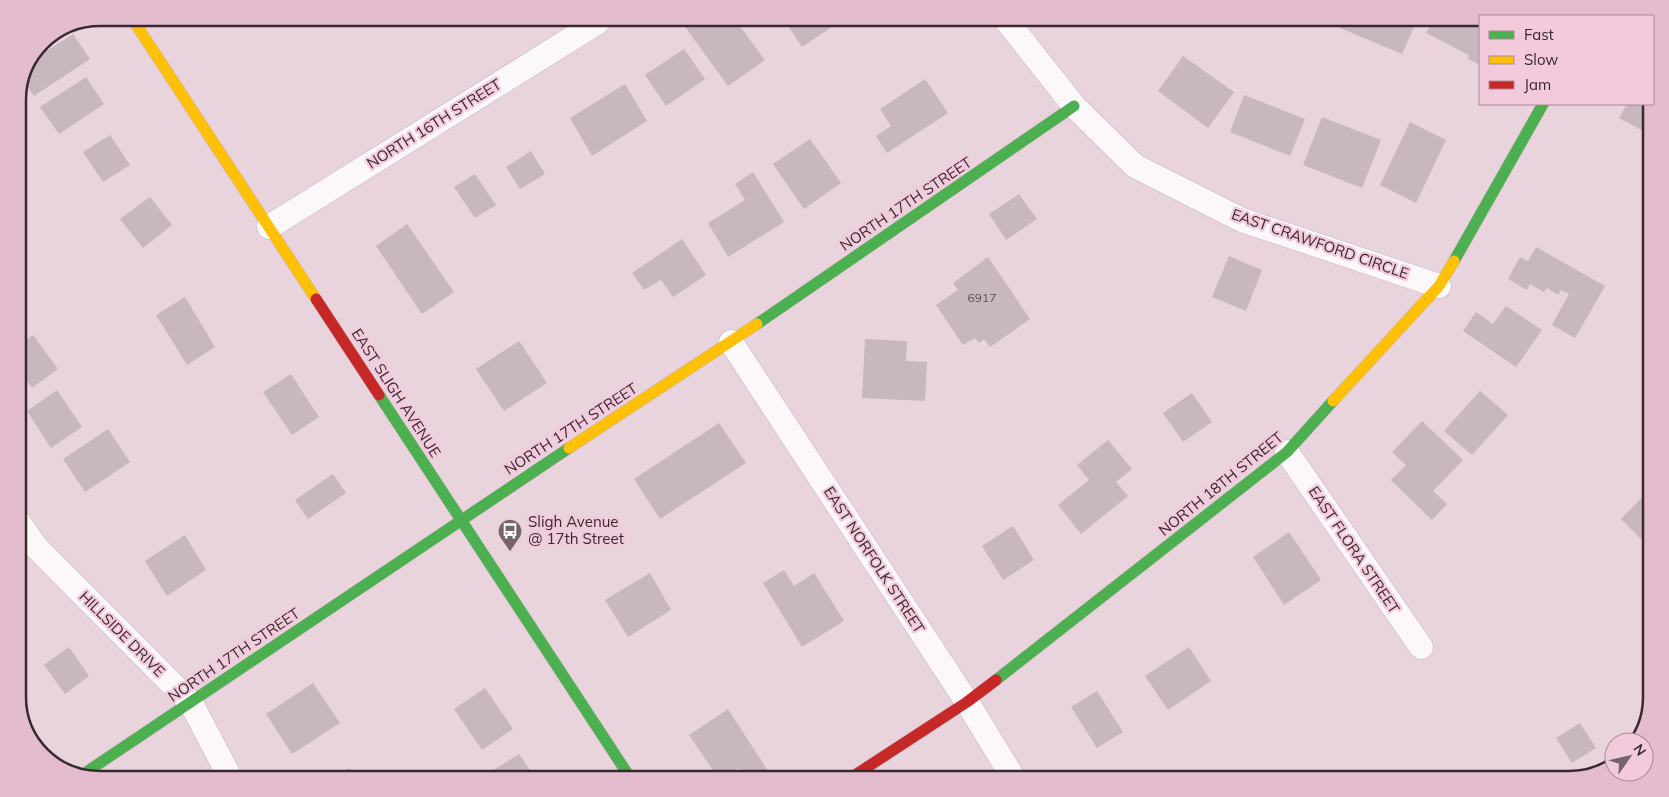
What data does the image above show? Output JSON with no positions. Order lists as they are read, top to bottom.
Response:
{
  "streets": {
    "street": [
      "NORTH 16TH STREET",
      "NORTH 17TH STREET",
      "EAST CRAWFORD CIRCLE",
      "EAST SLIGH AVENUE",
      "NORTH 18TH STREET",
      "EAST FLORA STREET",
      "EAST NORFOLK STREET",
      "HILLSIDE DRIVE"
    ]
  },
  "crossings": [
    ["NORTH 16TH STREET", "EAST SLIGH AVENUE"],
    ["NORTH 17TH STREET", "EAST CRAWFORD CIRCLE"],
    ["NORTH 17TH STREET", "EAST SLIGH AVENUE"],
    ["NORTH 17TH STREET", "EAST NORFOLK STREET"],
    ["NORTH 17TH STREET", "HILLSIDE DRIVE"],
    ["EAST CRAWFORD CIRCLE", "NORTH 18TH STREET"],
    ["NORTH 18TH STREET", "EAST FLORA STREET"],
    ["NORTH 18TH STREET", "EAST NORFOLK STREET"]
  ],
  "places": {
    "bus stop": ["Sligh Avenue @ 17th Street"]
  },
  "house_numbers": ["6917"],
  "legend": ["Fast", "Slow", "Jam"],
  "north": "top right"
}
